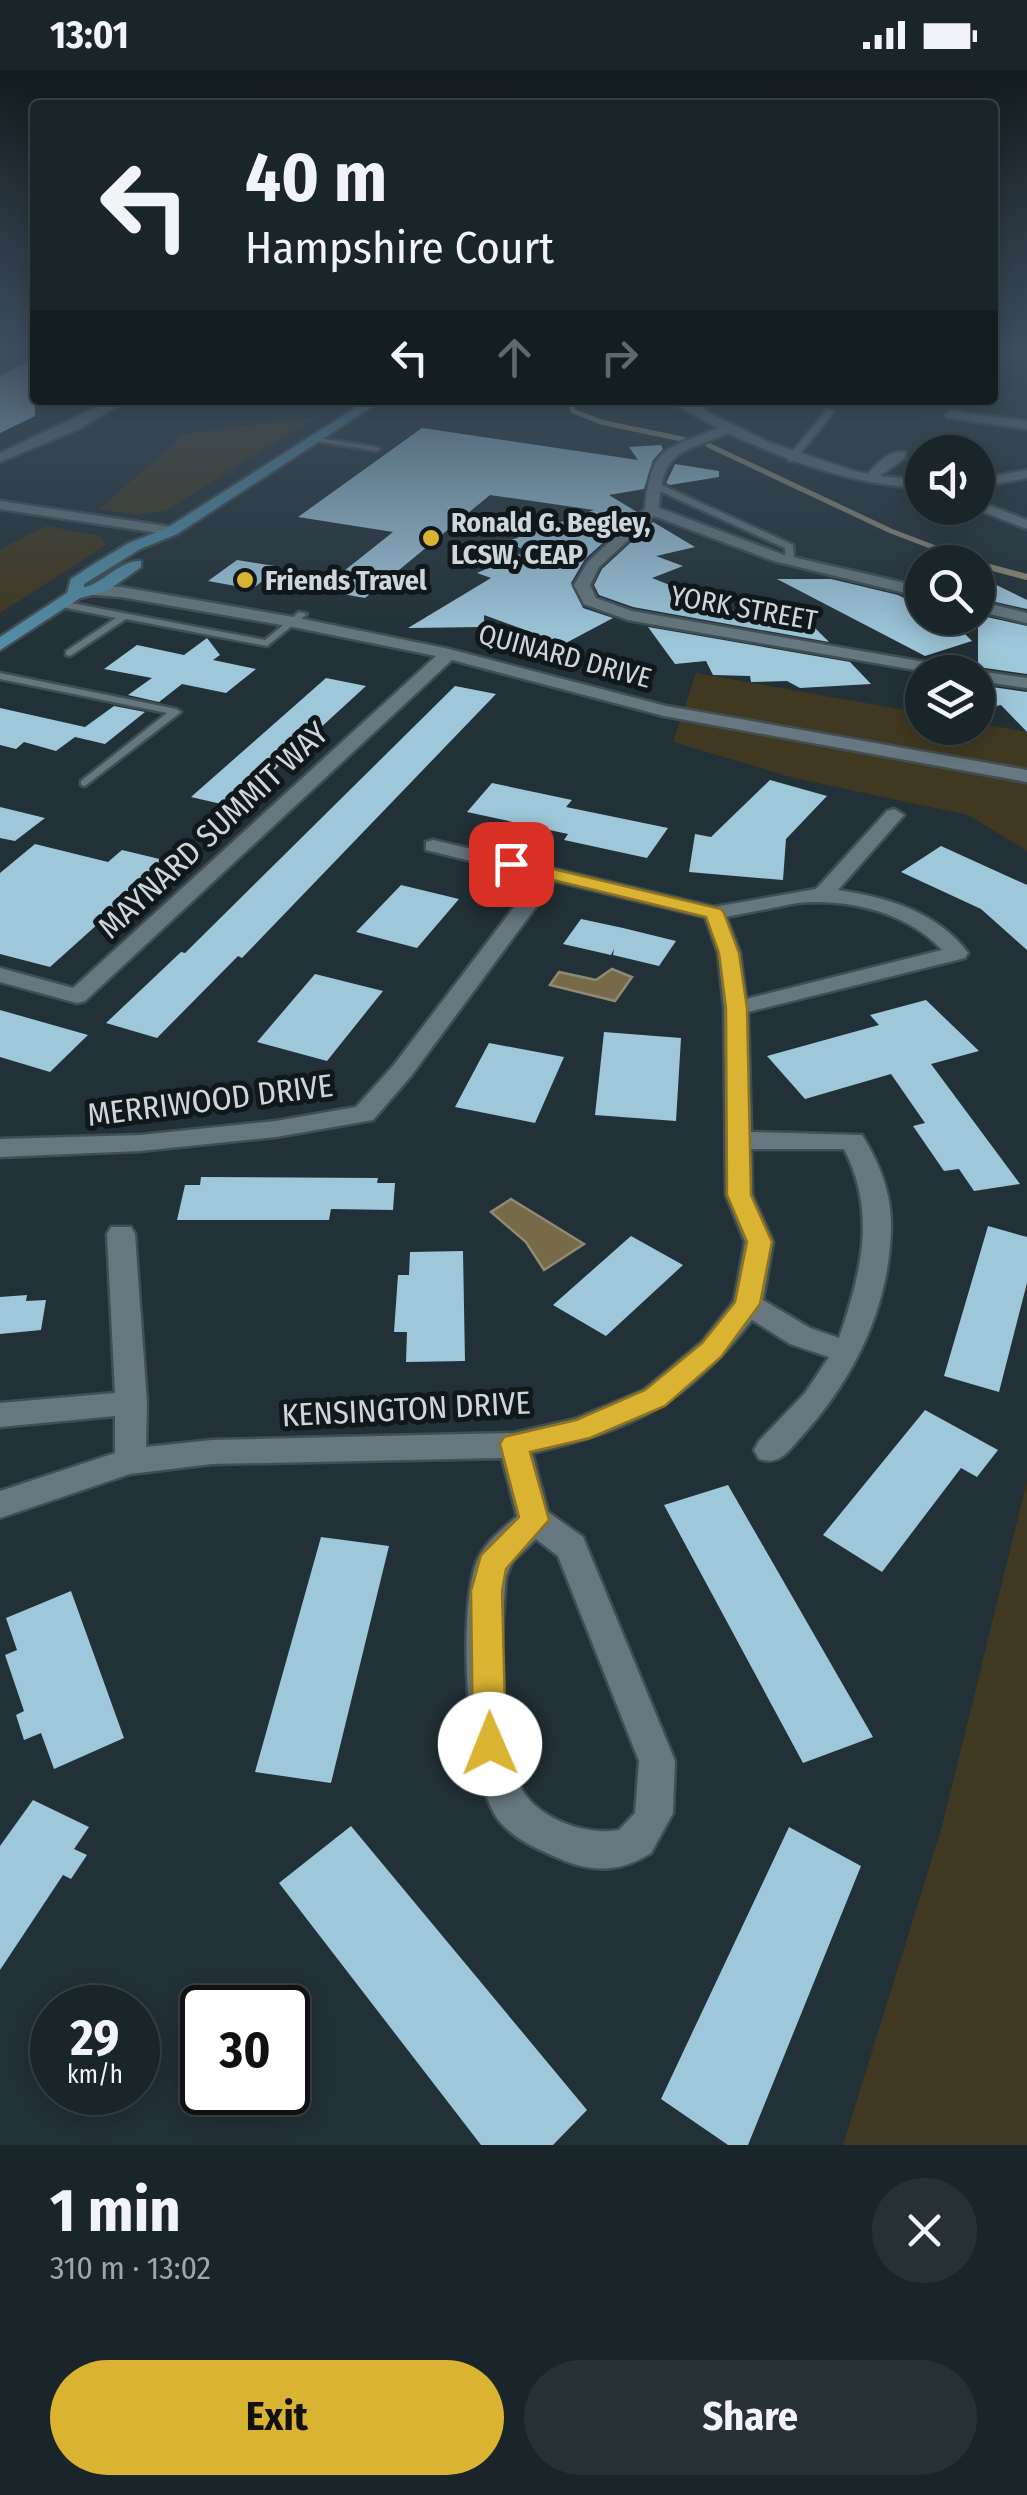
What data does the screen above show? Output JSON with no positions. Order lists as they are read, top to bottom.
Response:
{
  "streets": {
    "street": [
      "YORK STREET",
      "QUINARD DRIVE",
      "MAYNARD SUMMIT WAY",
      "MERRIWOOD DRIVE",
      "KENSINGTON DRIVE"
    ]
  },
  "crossings": [
    ["QUINARD DRIVE", "MAYNARD SUMMIT WAY"]
  ],
  "places": ["Ronald G. Begley, LCSW, CEAP", "Friends Travel"],
  "page": {
    "status": "13:01",
    "turn": ["40 m", "Hampshire Court"],
    "speed": "29 km/h",
    "limit": "30",
    "heading": ["1 min", "310 m · 13:02"],
    "buttons": ["Exit", "Share"]
  }
}
